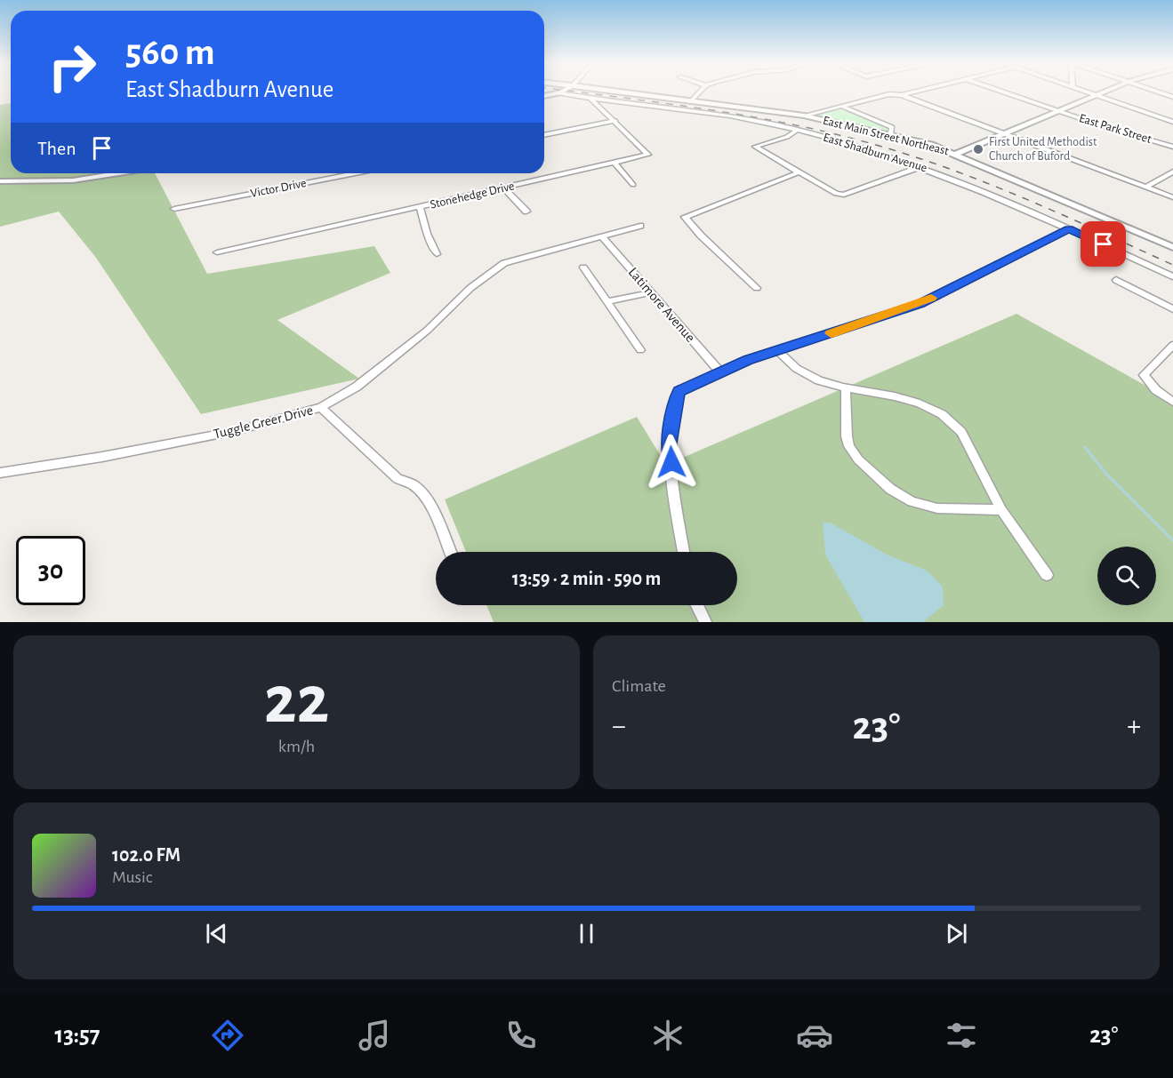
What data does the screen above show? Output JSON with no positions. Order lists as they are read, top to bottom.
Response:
{
  "streets": {
    "street": [
      "East Park Street",
      "East Main Street Northeast",
      "East Shadburn Avenue",
      "Victor Drive",
      "Stonehedge Drive",
      "Latimore Avenue",
      "Tuggle Greer Drive"
    ]
  },
  "crossings": [
    ["East Shadburn Avenue", "Stonehedge Drive"],
    ["Latimore Avenue", "Tuggle Greer Drive"]
  ],
  "places": ["First United Methodist Church of Buford"],
  "page": {
    "turn": ["560 m", "East Shadburn Avenue"],
    "then": "Then",
    "limit": "30",
    "trip": "13:59 · 2 min · 590 m",
    "tile": [
      ["22", "km/h"],
      "Climate"
    ],
    "heat": ["−", "23°", "+"],
    "song": ["102.0 FM", "Music"],
    "tabs": ["13:57", "23°"]
  }
}
